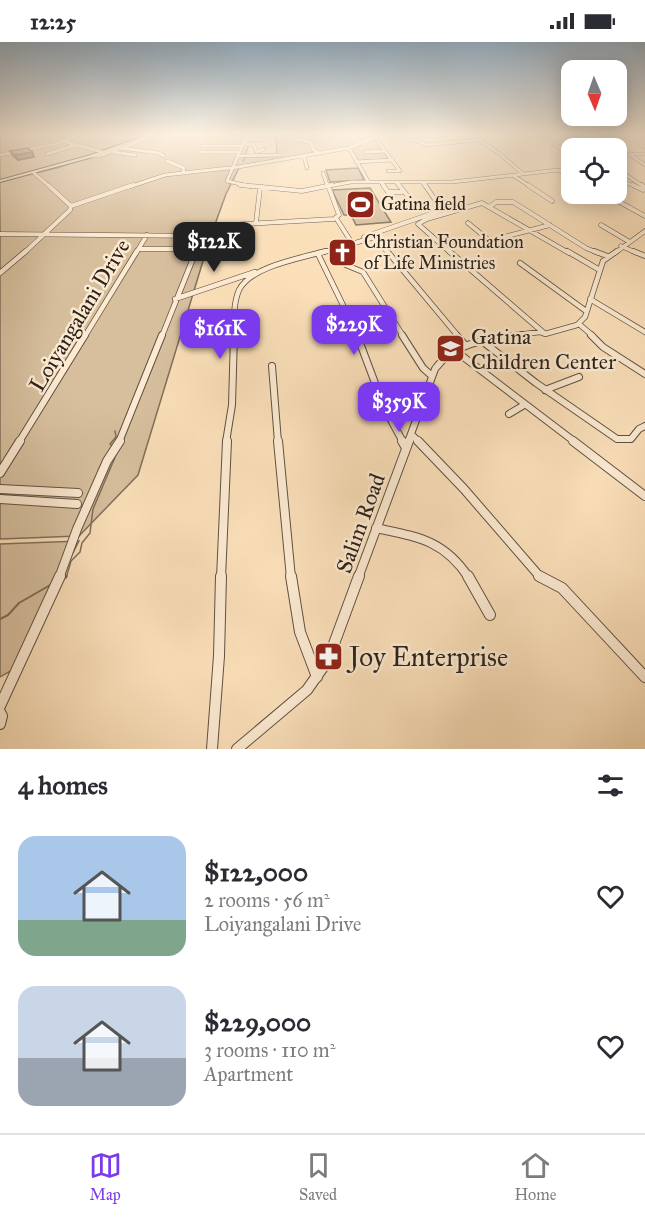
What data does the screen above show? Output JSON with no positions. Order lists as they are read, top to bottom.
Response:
{
  "streets": {
    "street": ["Loiyangalani Drive", "Salim Road"]
  },
  "places": {
    "sports": ["Gatina field"],
    "church": ["Christian Foundation of Life Ministries"],
    "school or university": ["Gatina Children Center"],
    "pharmacy": ["Joy Enterprise"]
  },
  "north": "bottom",
  "page": {
    "status": "12:25",
    "price": [
      "$122K",
      "$229K",
      "$161K",
      "$359K"
    ],
    "heading": "4 homes",
    "list": [
      {
        "name": "$122,000",
        "note": "2 rooms · 56 m² · Loiyangalani Drive"
      },
      {
        "name": "$229,000",
        "note": "3 rooms · 110 m² · Apartment"
      }
    ],
    "tabs": ["Map", "Saved", "Home"]
  }
}
